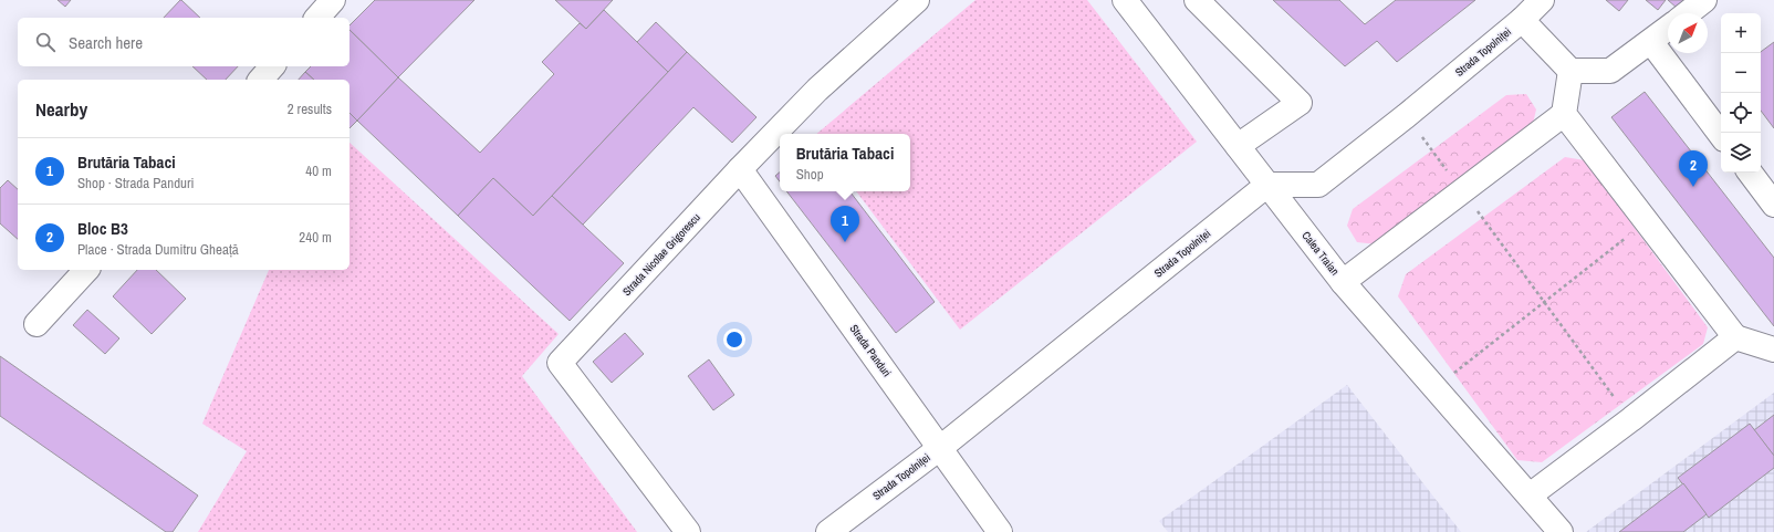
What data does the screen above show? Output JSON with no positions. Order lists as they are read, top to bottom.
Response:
{
  "streets": {
    "street": [
      "Strada Topolniței",
      "Calea Traian",
      "Strada Nicolae Grigorescu",
      "Strada Panduri"
    ]
  },
  "crossings": [
    ["Strada Topolniței", "Calea Traian"],
    ["Strada Topolniței", "Strada Panduri"],
    ["Strada Nicolae Grigorescu", "Strada Panduri"]
  ],
  "north": "top right",
  "page": {
    "map_buttons": ["+", "−"],
    "search": "Search here",
    "heading": ["Nearby", "2 results"],
    "popup": ["Brutăria Tabaci", "Shop"],
    "list": [
      {
        "mark": "1",
        "name": "Brutăria Tabaci",
        "note": "Shop · Strada Panduri",
        "value": "40 m"
      },
      {
        "mark": "2",
        "name": "Bloc B3",
        "note": "Place · Strada Dumitru Gheață",
        "value": "240 m"
      }
    ],
    "pins": ["2", "1"]
  }
}
